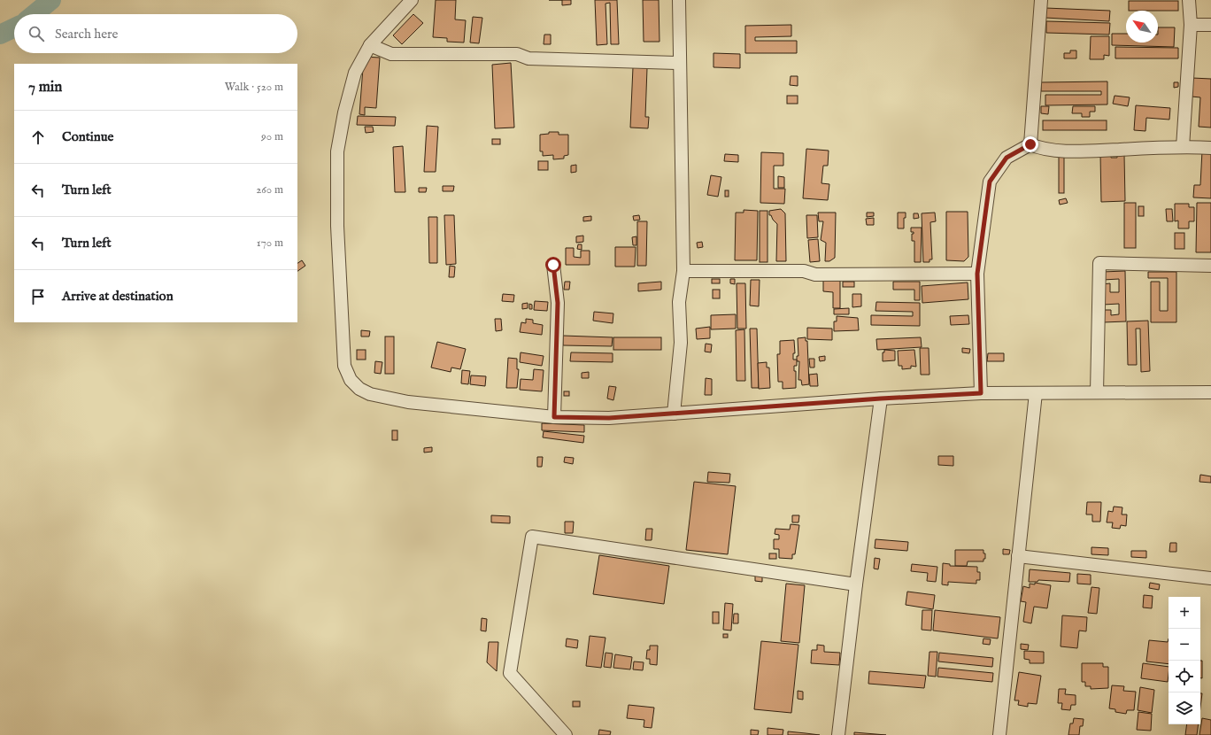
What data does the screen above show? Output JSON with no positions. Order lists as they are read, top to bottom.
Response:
{
  "north": "top left",
  "page": {
    "search": "Search here",
    "heading": ["7 min", "Walk · 520 m"],
    "list": [
      ["Continue", "90 m"],
      ["Turn left", "260 m"],
      ["Turn left", "170 m"],
      "Arrive at destination"
    ],
    "map_buttons": ["+", "−"]
  }
}
